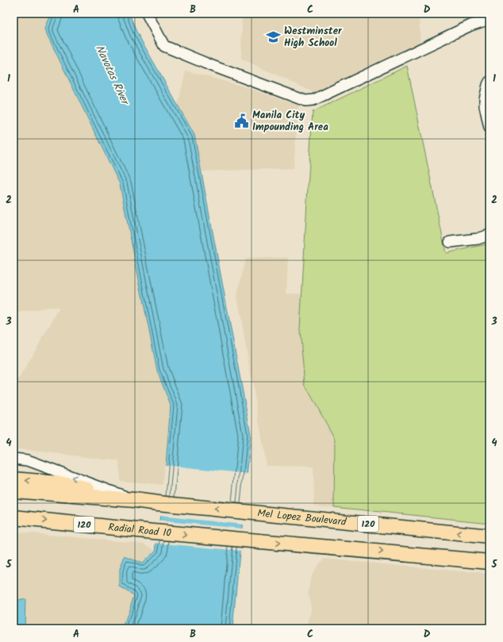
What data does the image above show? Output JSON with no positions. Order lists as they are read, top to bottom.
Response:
{
  "streets": {
    "highway": ["Mel Lopez Boulevard", "120", "Radial Road 10"]
  },
  "crossings": [
    ["Mel Lopez Boulevard", "120"]
  ],
  "one_way": ["Mel Lopez Boulevard"],
  "water": ["Navotas River"],
  "places": {
    "school or university": ["Westminster High School"],
    "public building": ["Manila City Impounding Area"]
  },
  "grid": {
    "columns": [
      "A",
      "B",
      "C",
      "D"
    ],
    "rows": [
      "1",
      "2",
      "3",
      "4",
      "5"
    ]
  }
}
